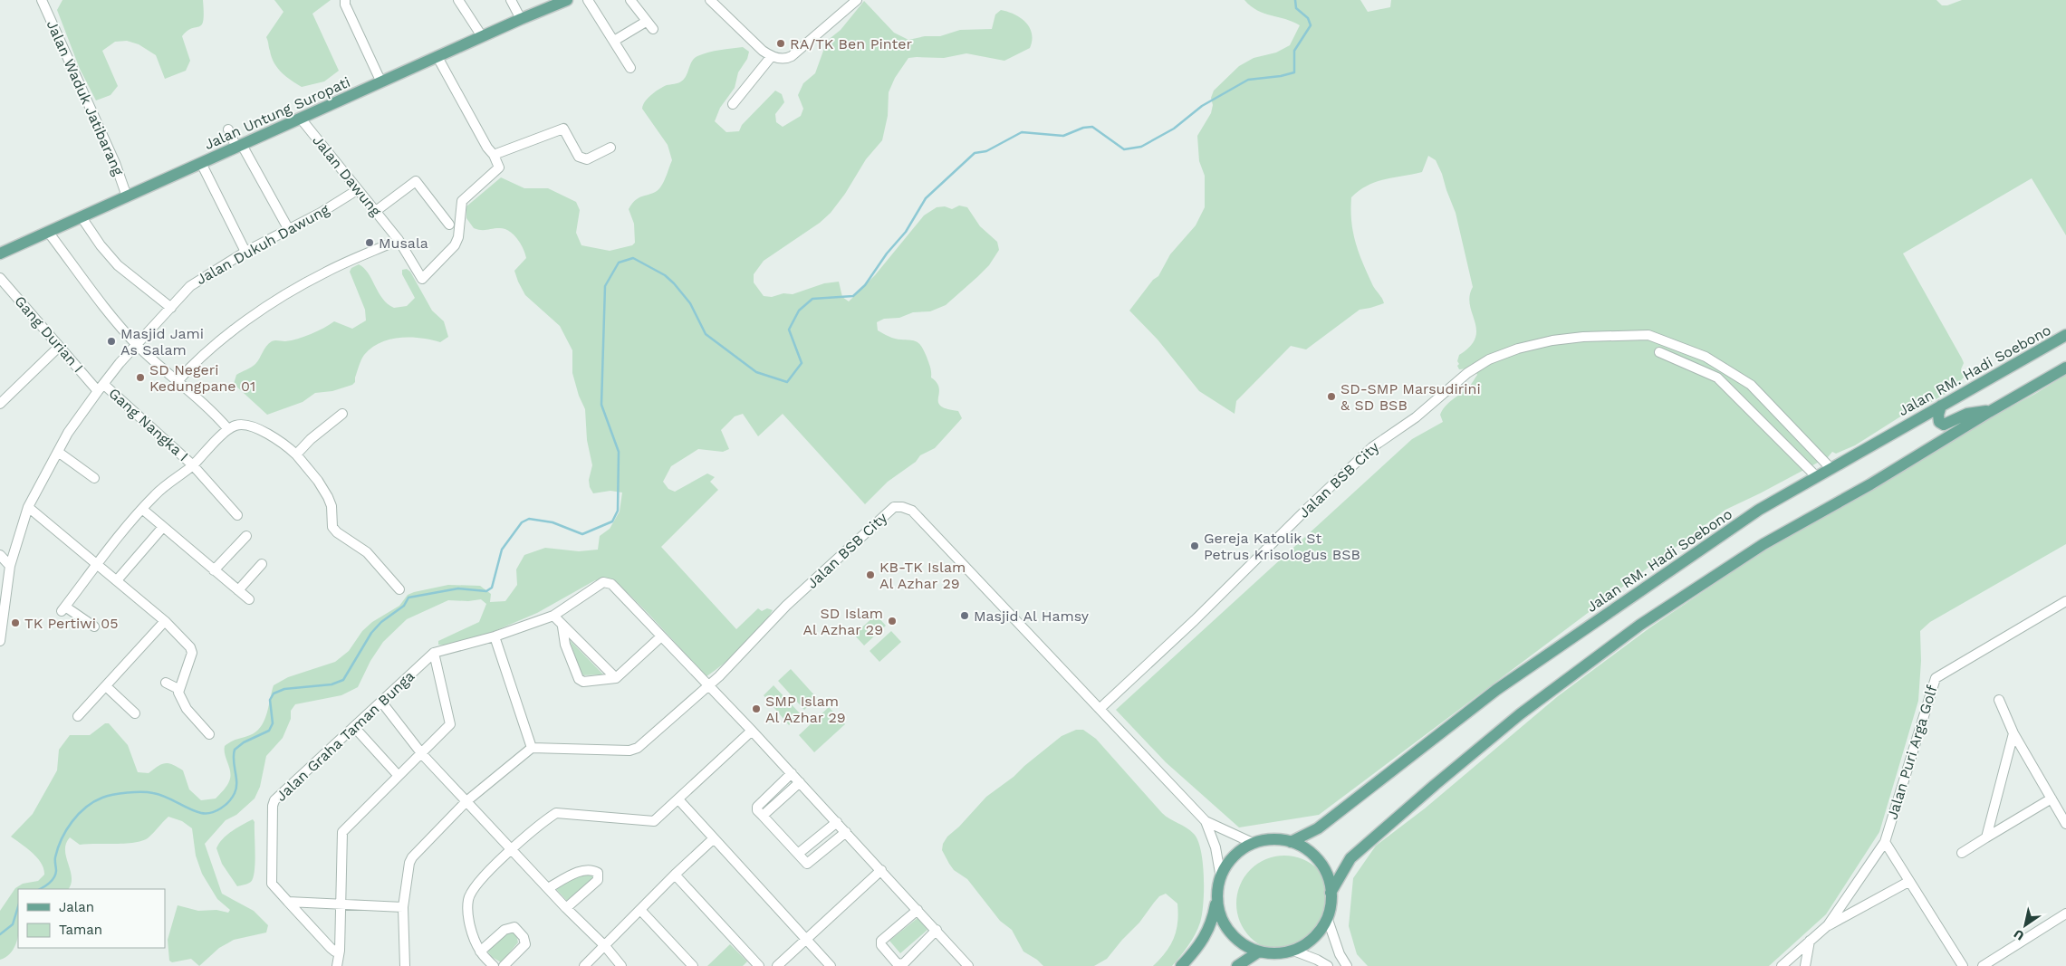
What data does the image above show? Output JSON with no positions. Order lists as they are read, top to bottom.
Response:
{
  "streets": {
    "main road": ["Jalan Untung Suropati", "Jalan RM. Hadi Soebono"],
    "street": [
      "Jalan Waduk Jatibarang",
      "Jalan Dawung",
      "Jalan Dukuh Dawung",
      "Gang Durian I",
      "Gang Nangka I",
      "Jalan BSB City",
      "Jalan Graha Taman Bunga",
      "Jalan Puri Arga Golf"
    ]
  },
  "crossings": [
    ["Jalan Waduk Jatibarang", "Jalan Untung Suropati"],
    ["Jalan Untung Suropati", "Jalan Dawung"],
    ["Jalan Dawung", "Jalan Dukuh Dawung"],
    ["Jalan Dukuh Dawung", "Gang Durian I"],
    ["Jalan Dukuh Dawung", "Gang Nangka I"],
    ["Gang Durian I", "Gang Nangka I"],
    ["Jalan RM. Hadi Soebono", "Jalan BSB City"],
    ["Jalan BSB City", "Jalan Graha Taman Bunga"]
  ],
  "places": [
    "RA/TK Ben Pinter",
    "Musala",
    "Masjid Jami As Salam",
    "SD Negeri Kedungpane 01",
    "SD-SMP Marsudirini & SD BSB",
    "Gereja Katolik St Petrus Krisologus BSB",
    "KB-TK Islam Al Azhar 29",
    "Masjid Al Hamsy",
    "SD Islam Al Azhar 29",
    "TK Pertiwi 05",
    "SMP Islam Al Azhar 29"
  ],
  "legend": ["Jalan", "Taman"],
  "north": "bottom left"
}
